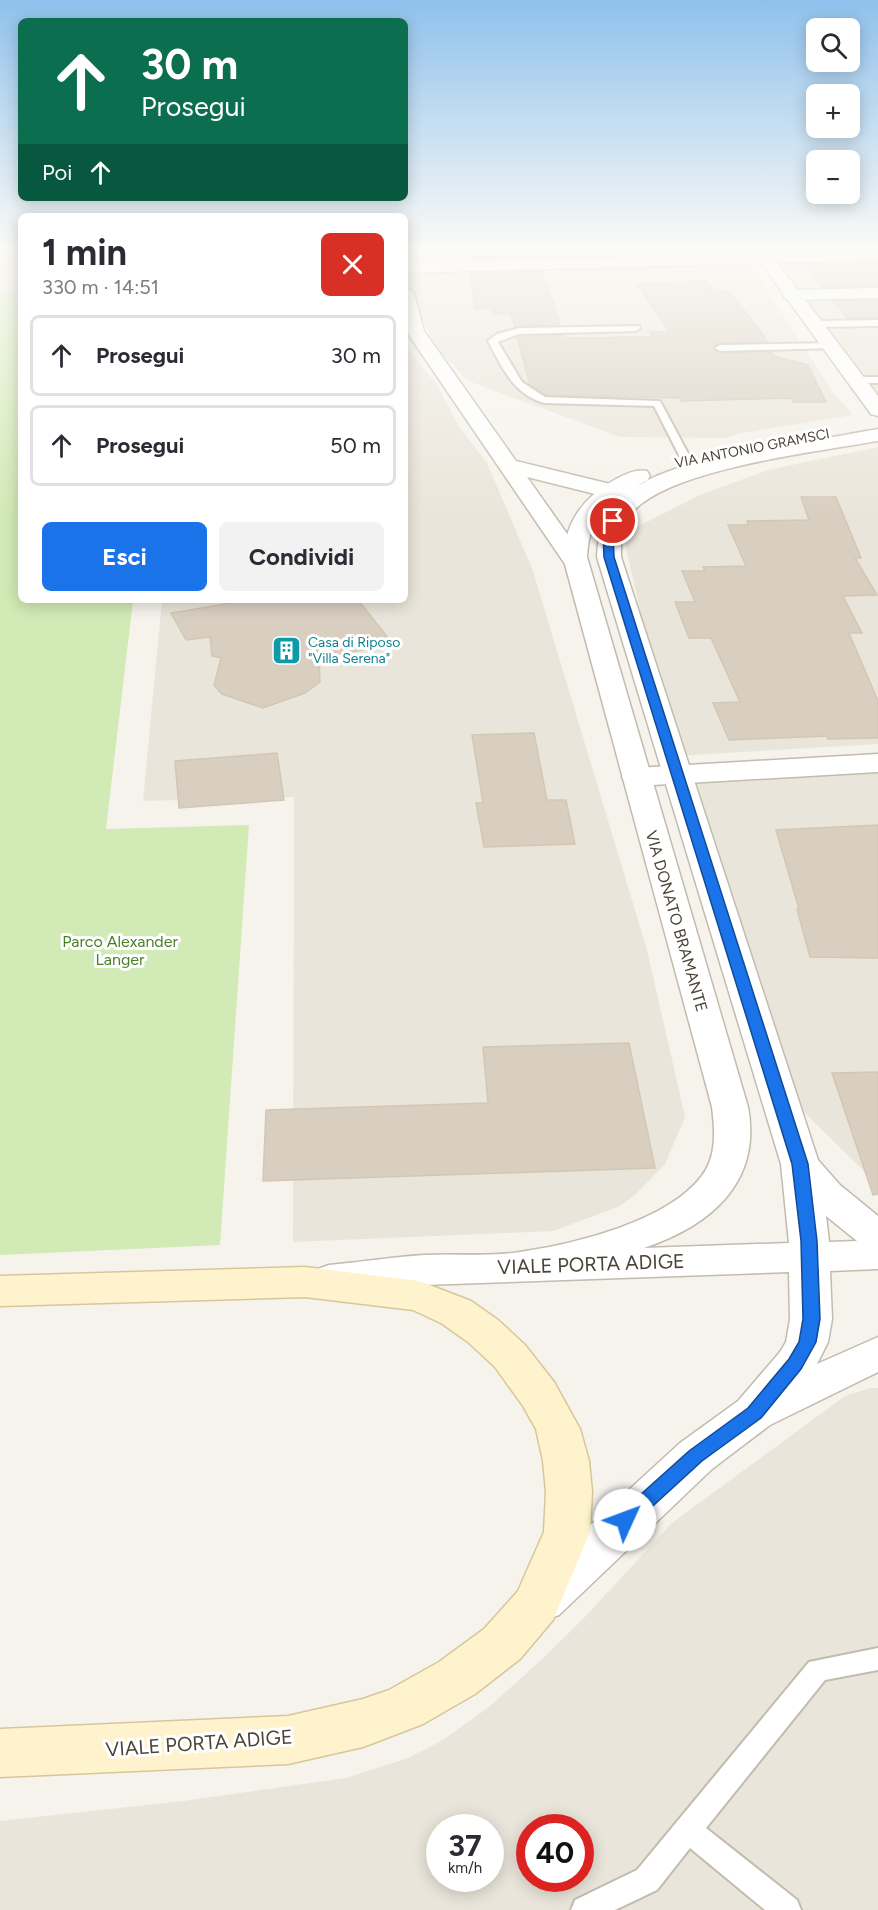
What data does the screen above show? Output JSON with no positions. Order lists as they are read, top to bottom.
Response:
{
  "streets": {
    "main road": ["VIALE PORTA ADIGE"],
    "street": ["VIA ANTONIO GRAMSCI", "VIA DONATO BRAMANTE"]
  },
  "crossings": [
    ["VIA ANTONIO GRAMSCI", "VIA DONATO BRAMANTE"],
    ["VIA DONATO BRAMANTE", "VIALE PORTA ADIGE"]
  ],
  "parks": ["Parco Alexander Langer"],
  "places": {
    "building": ["Casa di Riposo \"Villa Serena\""]
  },
  "page": {
    "map_buttons": ["+", "−"],
    "turn": ["30 m", "Prosegui"],
    "then": "Poi",
    "heading": ["1 min", "330 m · 14:51"],
    "list": [
      {
        "name": "Prosegui",
        "value": "30 m"
      },
      {
        "name": "Prosegui",
        "value": "50 m"
      }
    ],
    "buttons": ["Esci", "Condividi"],
    "speed": "37 km/h",
    "limit": "40"
  }
}
